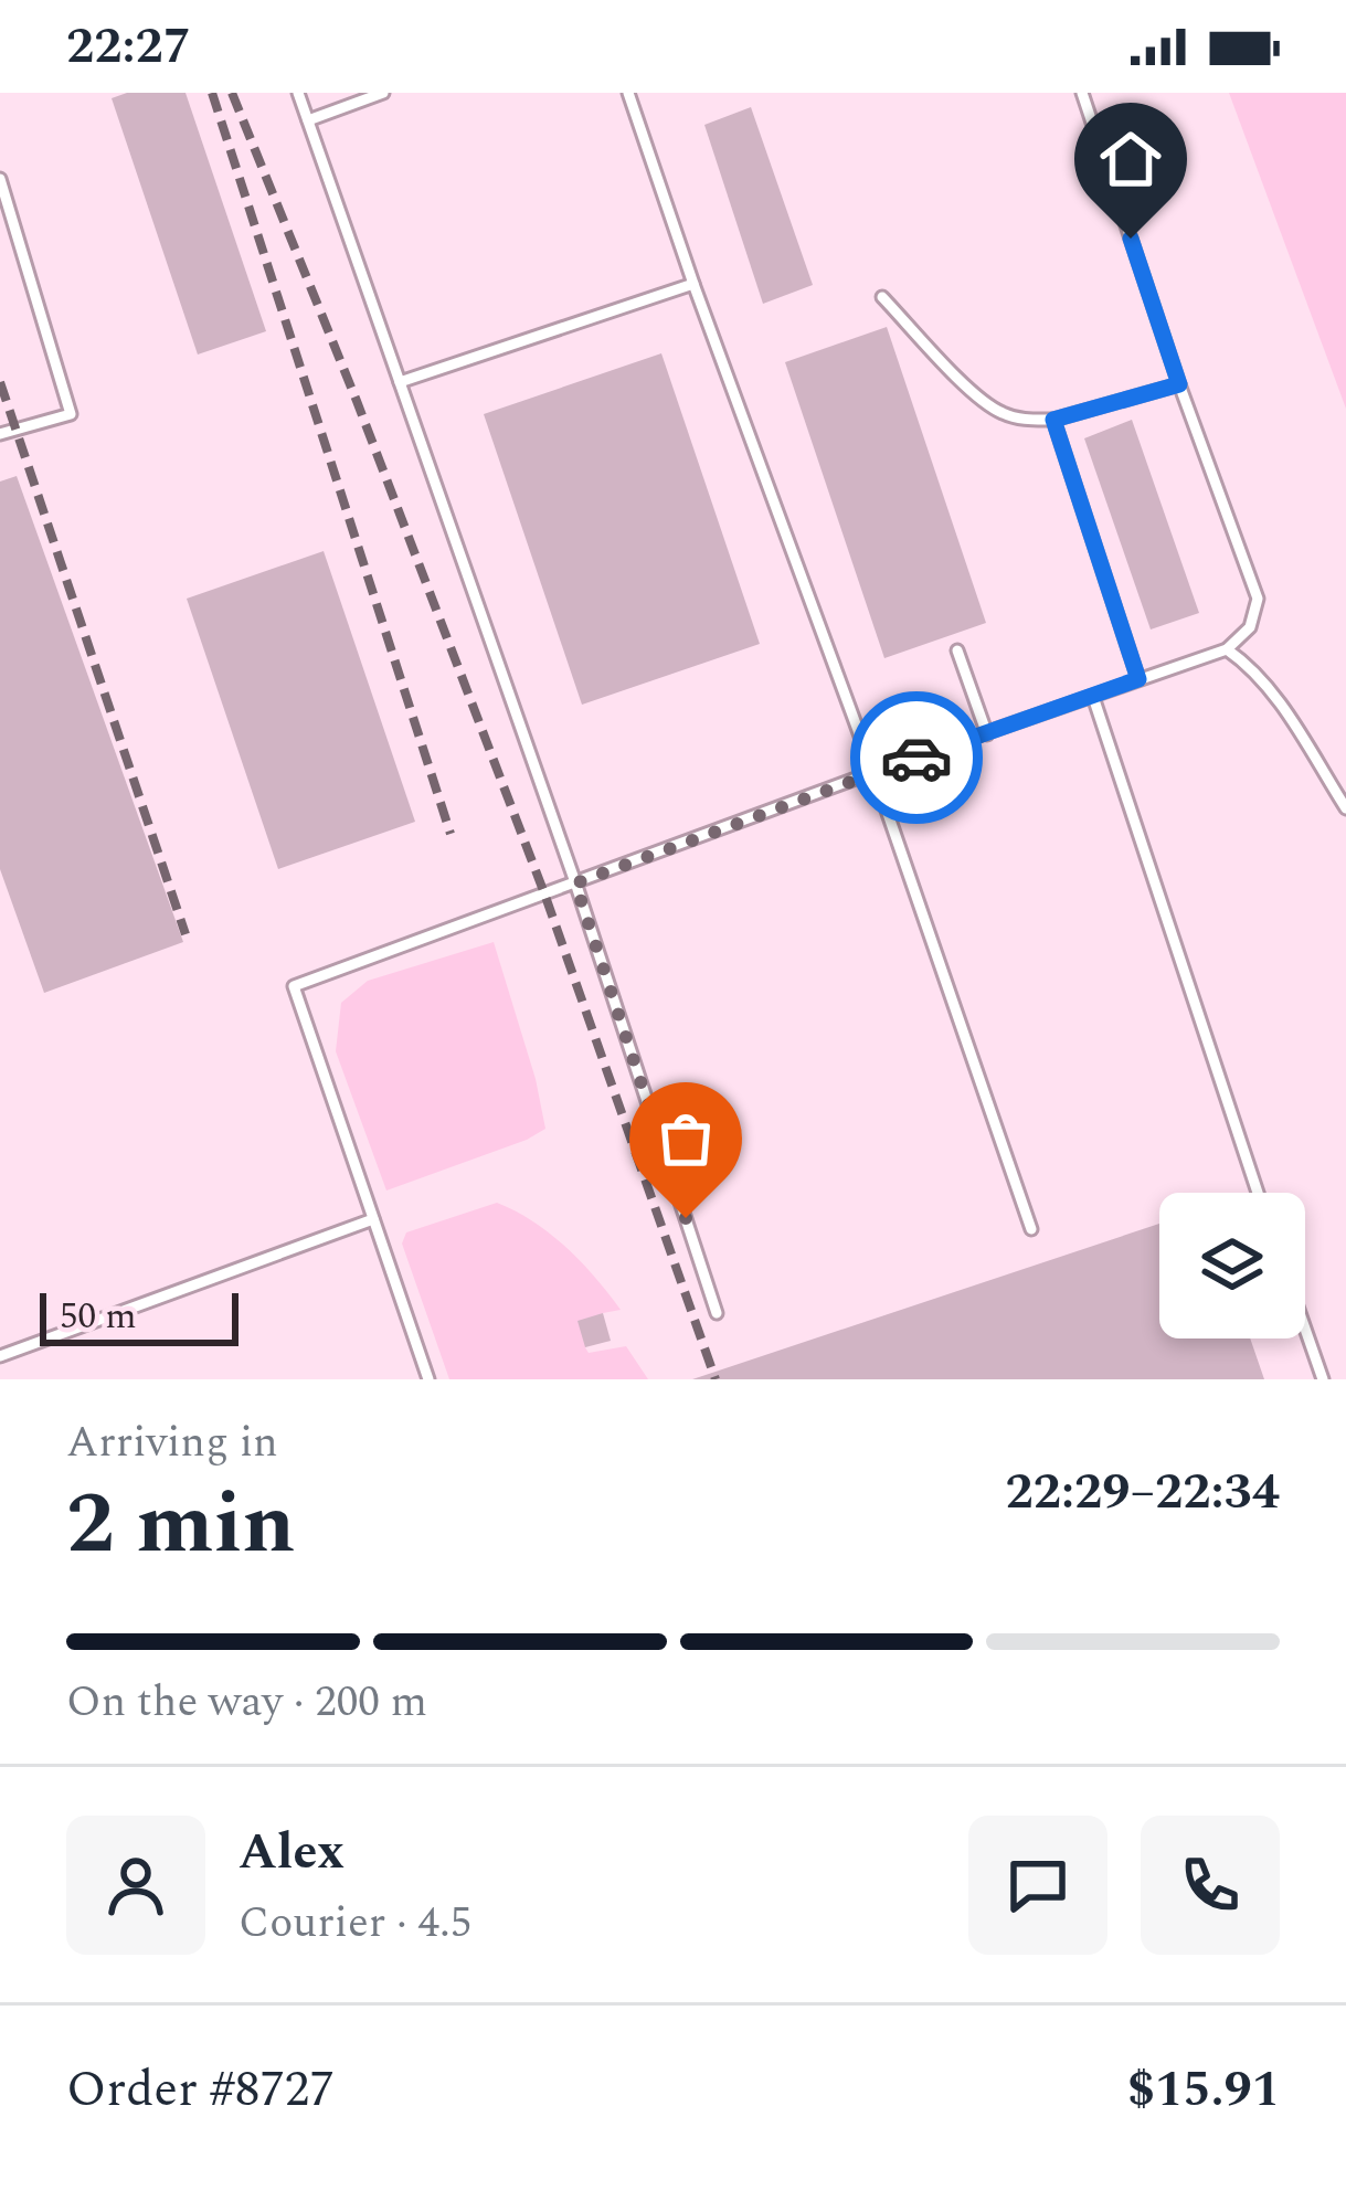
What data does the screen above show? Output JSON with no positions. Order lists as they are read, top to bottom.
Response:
{
  "scale_bar": "50 m",
  "page": {
    "status": "22:27",
    "scale": "50 m",
    "heading": ["2 min", "Arriving in", "22:29–22:34"],
    "panel": [
      "Alex",
      "Courier · 4.5",
      "Order #8727",
      "$15.91"
    ],
    "bar": "On the way · 200 m"
  }
}
